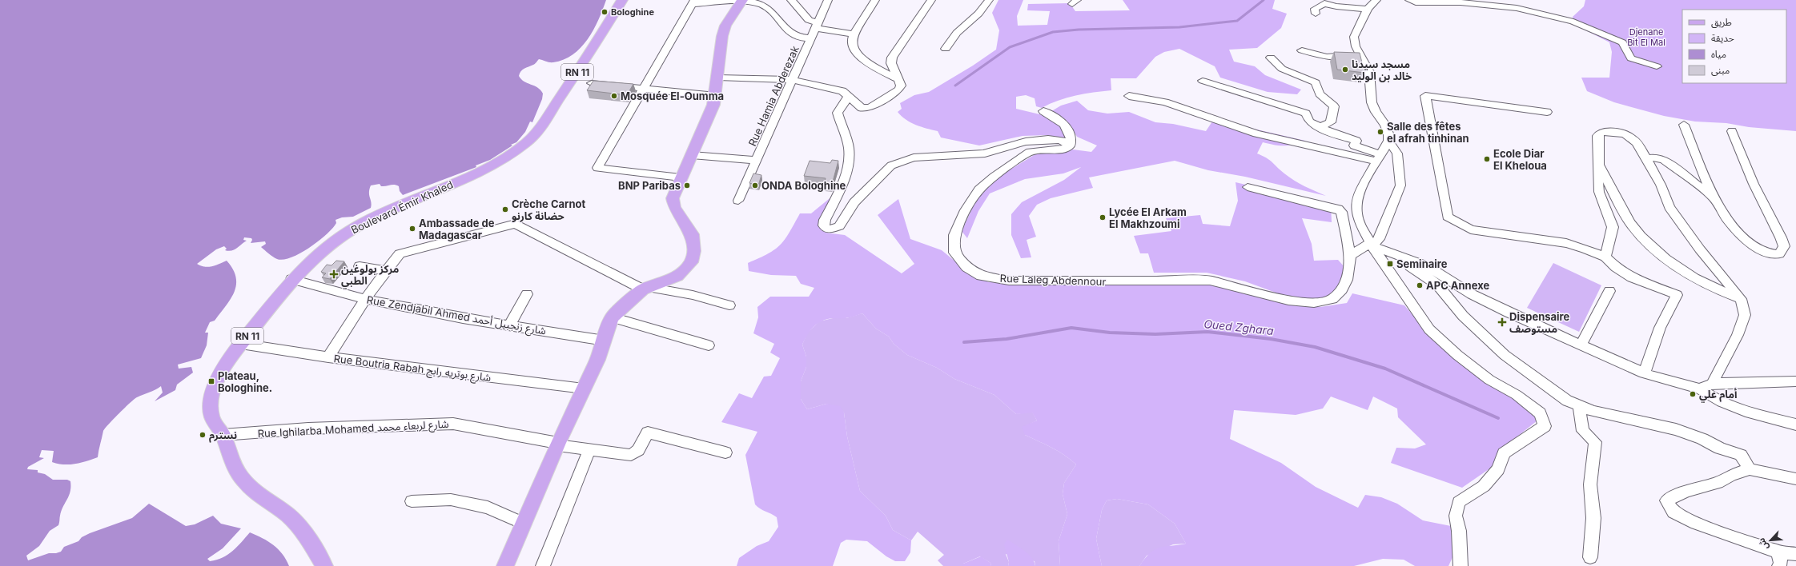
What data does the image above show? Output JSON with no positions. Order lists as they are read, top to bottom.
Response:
{
  "streets": {
    "main road": ["RN 11", "Boulevard Émir Khaled"],
    "street": [
      "Rue Hamia Abderezak",
      "Rue Laleg Abdennour",
      "Rue Zendjabil Ahmed شارع زنجبيل أحمد",
      "Rue Boutria Rabah شارع بوتريه رابح",
      "Rue Ighilarba Mohamed شارع لربعاء محمد"
    ]
  },
  "crossings": [
    ["Boulevard Émir Khaled", "Rue Zendjabil Ahmed شارع زنجبيل أحمد"],
    ["Boulevard Émir Khaled", "Rue Boutria Rabah شارع بوتريه رابح"],
    ["Boulevard Émir Khaled", "Rue Ighilarba Mohamed شارع لربعاء محمد"]
  ],
  "water": ["Oued Zghara"],
  "parks": ["Djenane Bit El Mal"],
  "places": {
    "other": [
      "Bologhine",
      "مسجد سيدنا خالد بن الوليد",
      "Mosquée El-Oumma",
      "Salle des fêtes el afrah tinhinan",
      "Ecole Diar El Kheloua",
      "BNP Paribas",
      "ONDA Bologhine",
      "Crèche Carnot حضانة كارنو",
      "Lycée El Arkam El Makhzoumi",
      "Ambassade de Madagascar",
      "APC Annexe",
      "أمام علي",
      "نسترم"
    ],
    "transit": ["Seminaire", "Plateau, Bologhine."],
    "health": ["مركز بولوغين الطبي", "Dispensaire مستوصف"]
  },
  "legend": [
    "طريق",
    "حديقة",
    "مياه",
    "مبنى"
  ],
  "north": "bottom left"
}
